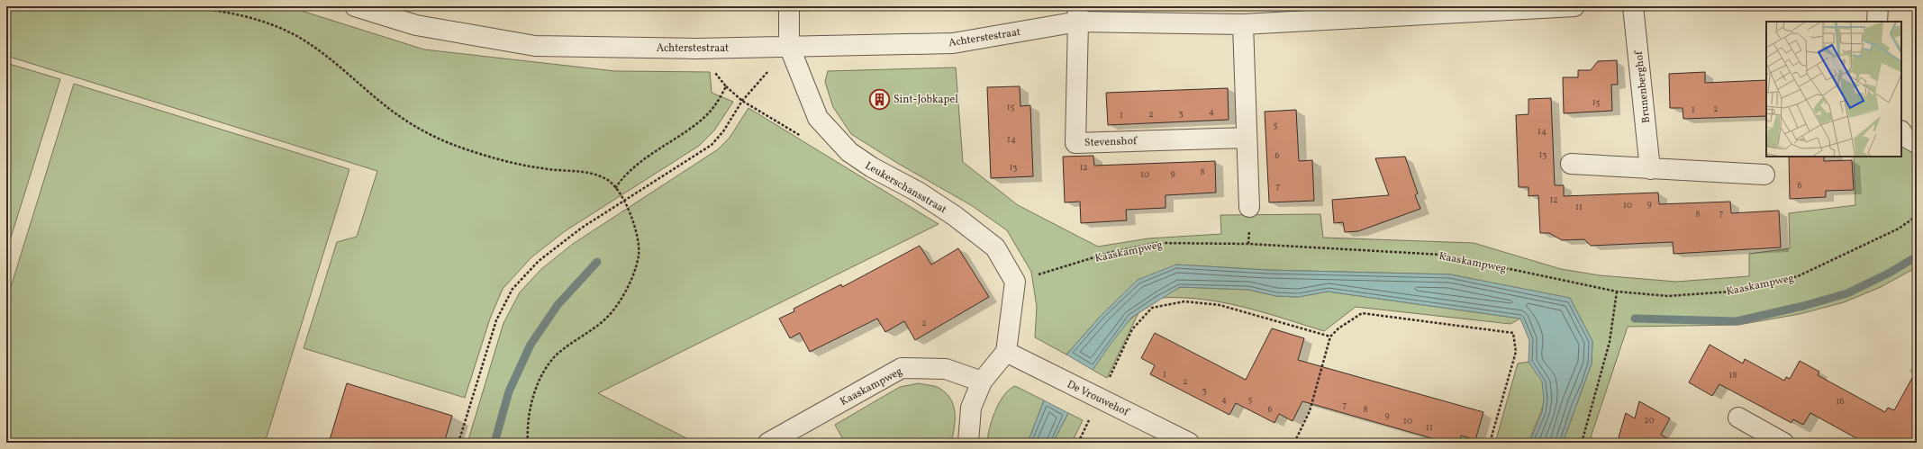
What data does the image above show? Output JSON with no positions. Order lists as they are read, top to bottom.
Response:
{
  "streets": {
    "street": [
      "Achterstestraat",
      "Brunenberghof",
      "Stevenshof",
      "Leukerschansstraat",
      "Kaaskampweg",
      "De Vrouwehof"
    ]
  },
  "crossings": [
    ["Achterstestraat", "Stevenshof"],
    ["Achterstestraat", "Leukerschansstraat"],
    ["Leukerschansstraat", "Kaaskampweg"]
  ],
  "places": {
    "building": ["Sint-Jobkapel"]
  },
  "house_numbers": [
    "15",
    "15",
    "2",
    "1",
    "4",
    "3",
    "2",
    "1",
    "5",
    "14",
    "14",
    "13",
    "6",
    "13",
    "12",
    "8",
    "9",
    "10",
    "6",
    "7",
    "12",
    "9",
    "10",
    "11",
    "7",
    "8",
    "2",
    "1",
    "18",
    "2",
    "3",
    "4",
    "5",
    "16",
    "7",
    "6",
    "8",
    "9",
    "20",
    "10",
    "11"
  ]
}
